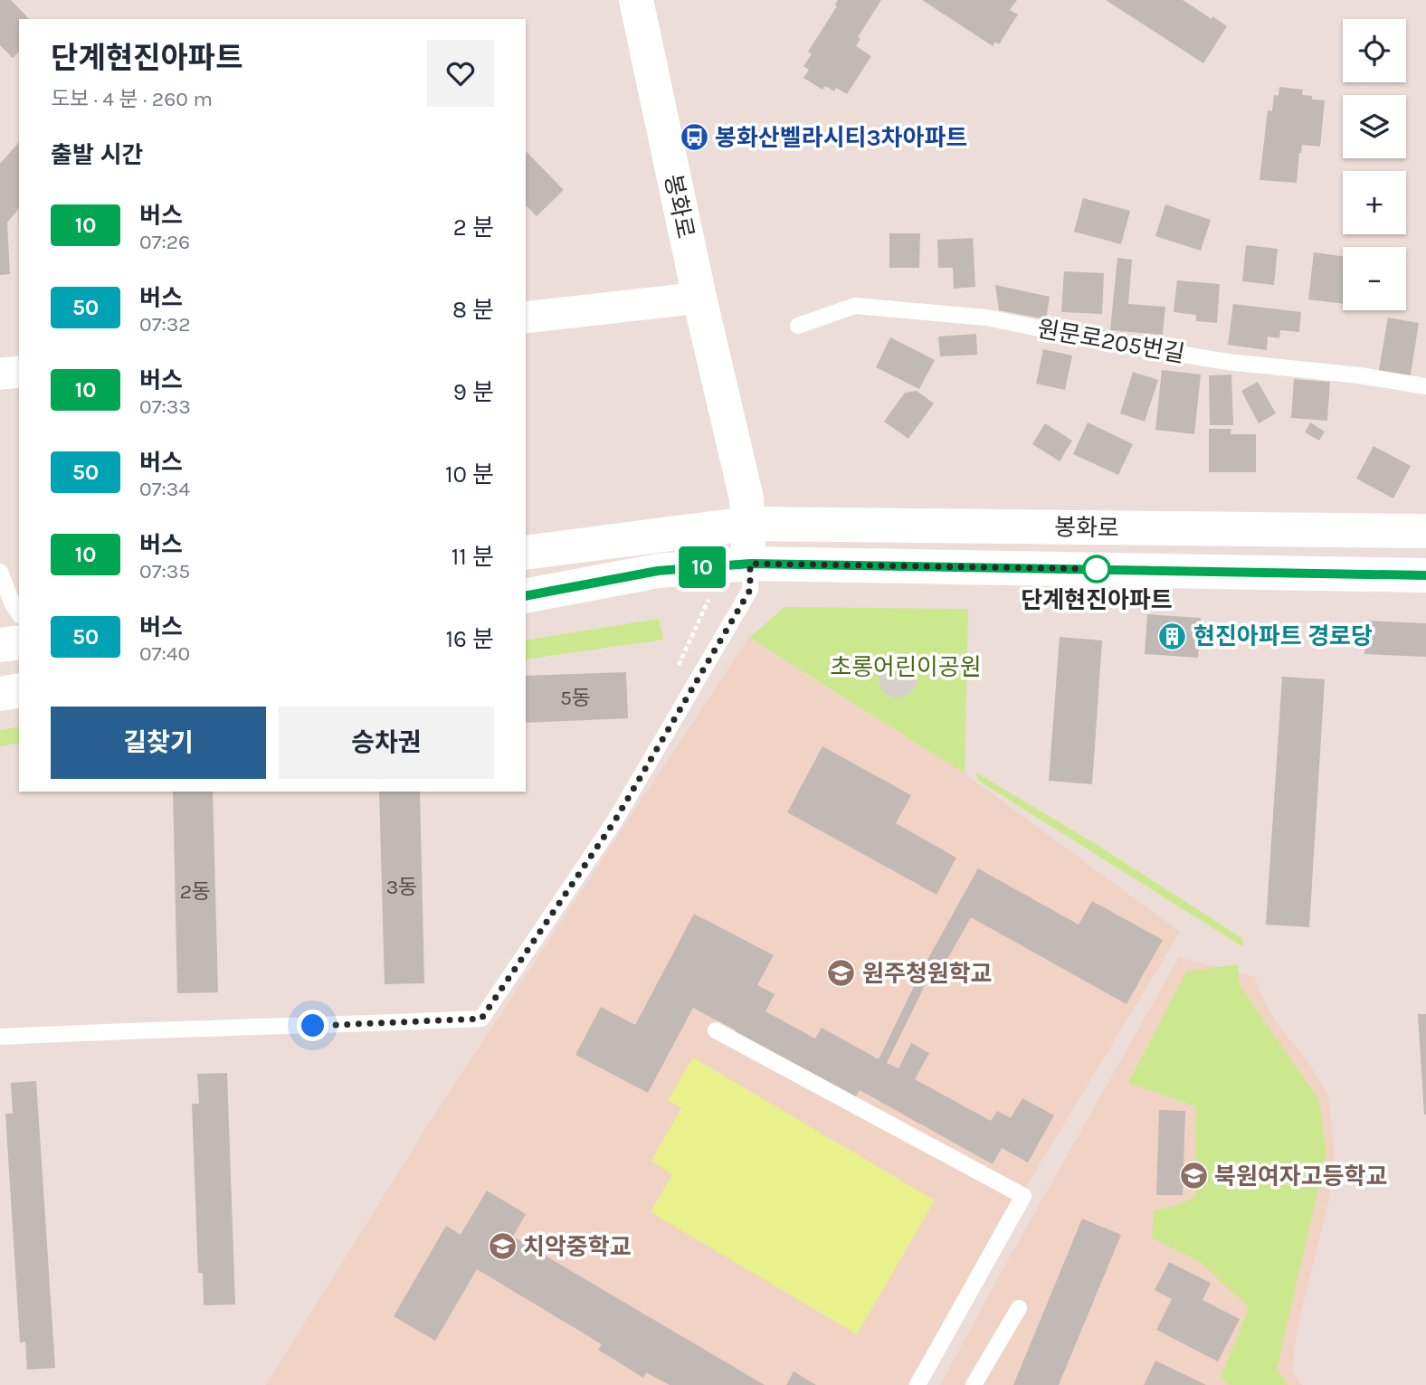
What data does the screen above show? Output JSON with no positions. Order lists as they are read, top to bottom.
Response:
{
  "streets": {
    "street": ["봉화로"],
    "lane": ["원문로205번길"]
  },
  "parks": ["초롱어린이공원"],
  "places": {
    "bus stop": ["봉화산벨라시티3차아파트"],
    "other": ["단계현진아파트"],
    "building": ["현진아파트 경로당"],
    "school or university": ["원주청원학교", "북원여자고등학교", "치악중학교"]
  },
  "lines": ["bus line 10"],
  "house_numbers": ["5동", "3동", "2동"],
  "page": {
    "on_map": "10",
    "map_buttons": ["+", "−"],
    "heading": [
      ["단계현진아파트", "도보 · 4 분 · 260 m"],
      "출발 시간"
    ],
    "list": [
      {
        "mark": "10",
        "name": "버스",
        "note": "07:26",
        "value": "2 분"
      },
      {
        "mark": "50",
        "name": "버스",
        "note": "07:32",
        "value": "8 분"
      },
      {
        "mark": "10",
        "name": "버스",
        "note": "07:33",
        "value": "9 분"
      },
      {
        "mark": "50",
        "name": "버스",
        "note": "07:34",
        "value": "10 분"
      },
      {
        "mark": "10",
        "name": "버스",
        "note": "07:35",
        "value": "11 분"
      },
      {
        "mark": "50",
        "name": "버스",
        "note": "07:40",
        "value": "16 분"
      }
    ],
    "buttons": ["길찾기", "승차권"]
  }
}
